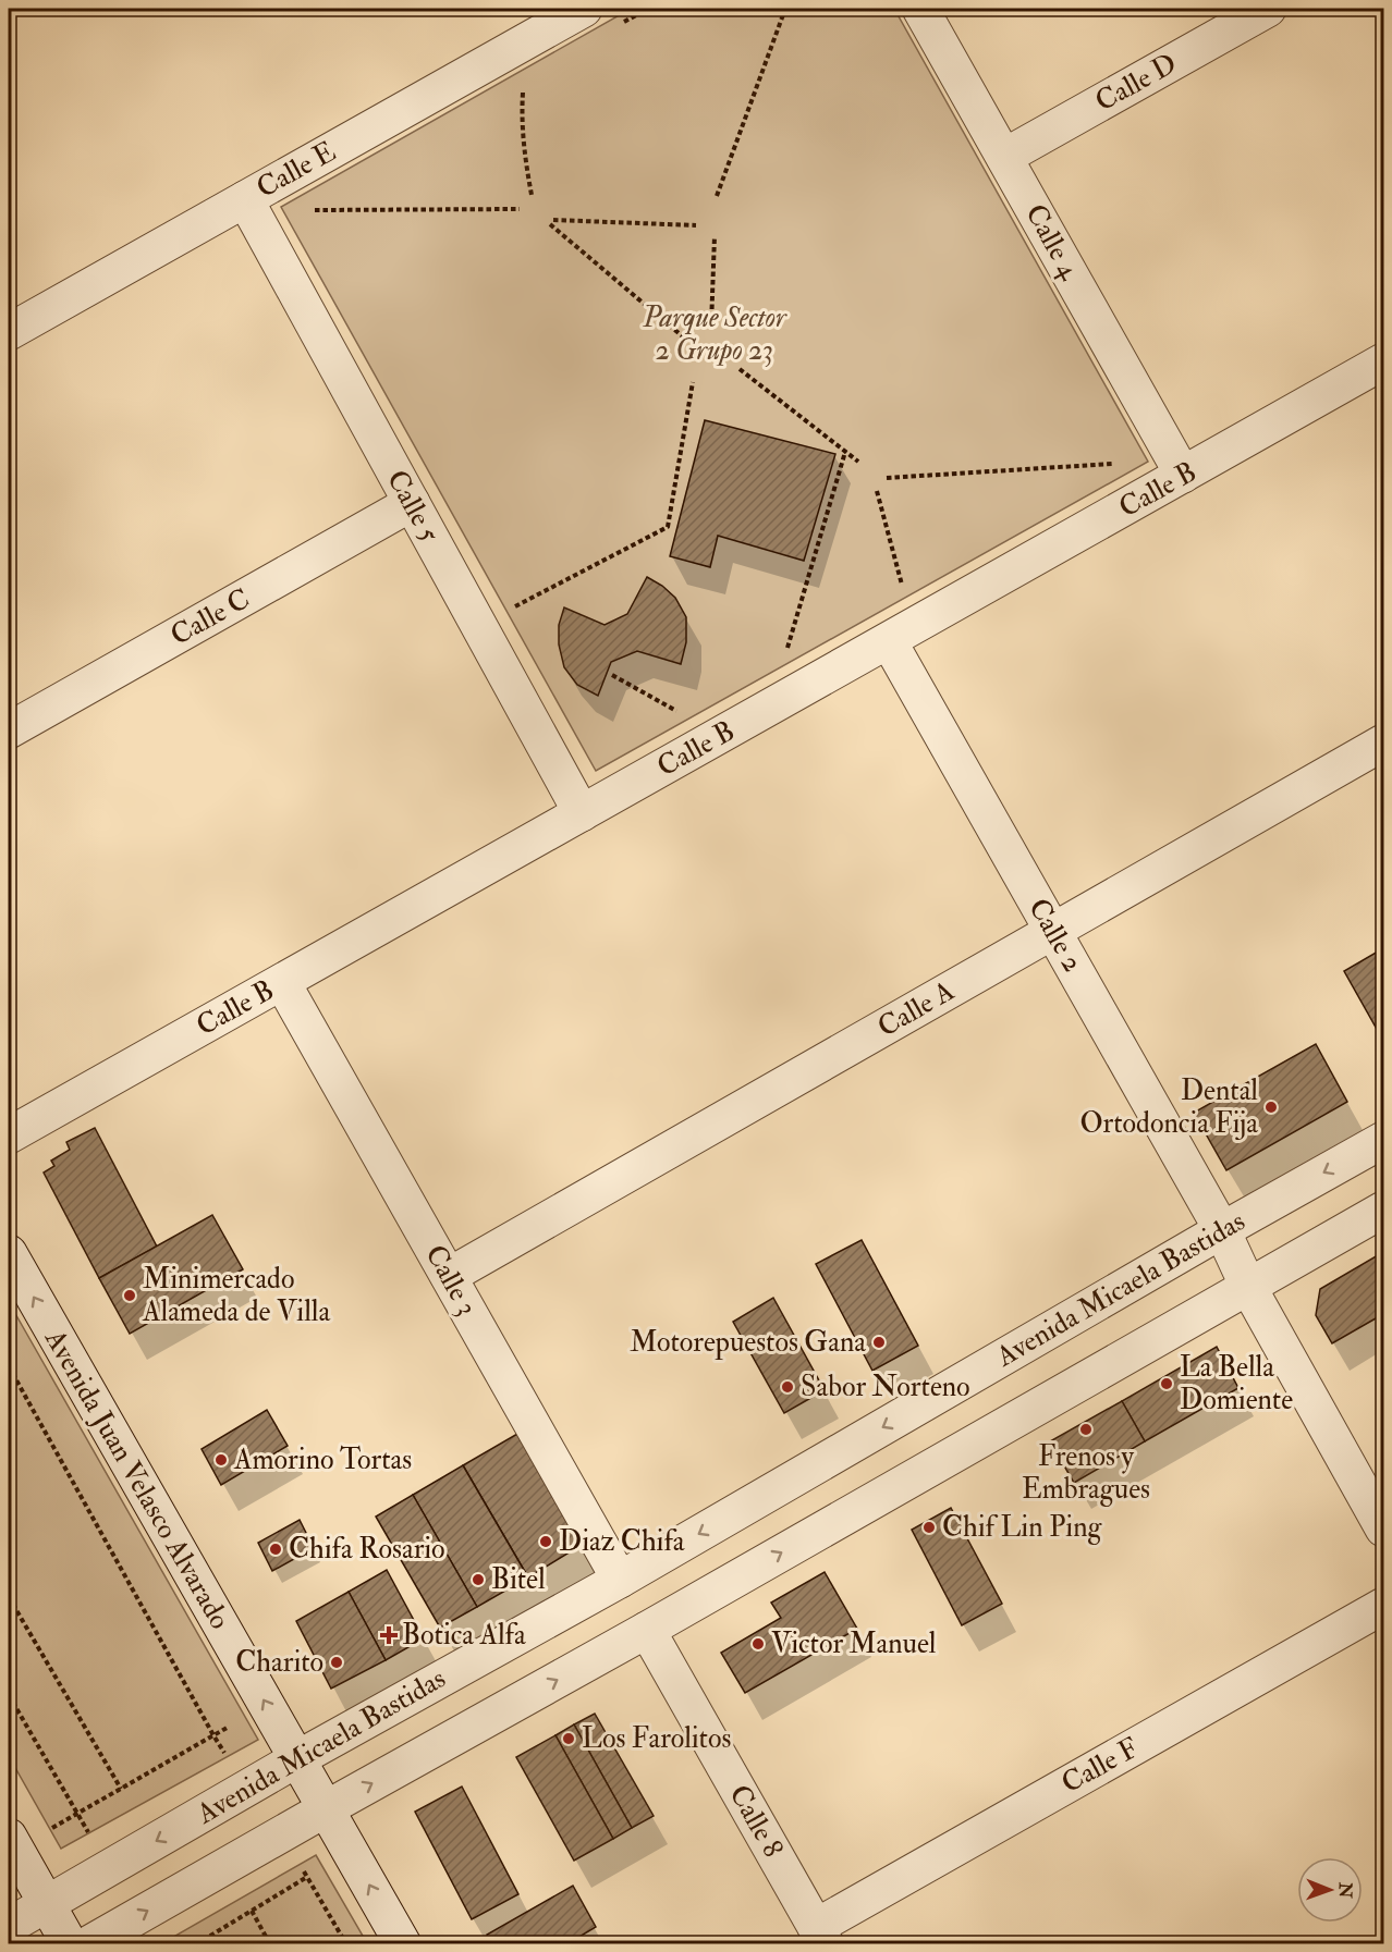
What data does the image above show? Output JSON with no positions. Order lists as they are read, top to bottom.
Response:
{
  "streets": {
    "street": [
      "Calle D",
      "Calle E",
      "Calle 4",
      "Calle B",
      "Calle 5",
      "Calle C",
      "Calle 2",
      "Calle A",
      "Calle 3",
      "Avenida Micaela Bastidas",
      "Avenida Juan Velasco Alvarado",
      "Calle F",
      "Calle 8"
    ]
  },
  "crossings": [
    ["Calle D", "Calle 4"],
    ["Calle E", "Calle 5"],
    ["Calle 4", "Calle B"],
    ["Calle B", "Calle 5"],
    ["Calle B", "Calle 2"],
    ["Calle B", "Calle 3"],
    ["Calle 5", "Calle C"],
    ["Calle 2", "Calle A"],
    ["Calle 2", "Avenida Micaela Bastidas"],
    ["Calle A", "Calle 3"],
    ["Calle 3", "Avenida Micaela Bastidas"],
    ["Avenida Micaela Bastidas", "Avenida Juan Velasco Alvarado"],
    ["Avenida Micaela Bastidas", "Calle 8"],
    ["Calle F", "Calle 8"]
  ],
  "one_way": ["Avenida Juan Velasco Alvarado"],
  "parks": ["Parque Sector 2 Grupo 23"],
  "places": {
    "other": [
      "Dental Ortodoncia Fija",
      "Minimercado Alameda de Villa",
      "Motorepuestos Gana",
      "La Bella Domiente",
      "Sabor Norteno",
      "Frenos y Embragues",
      "Amorino Tortas",
      "Chif Lin Ping",
      "Diaz Chifa",
      "Chifa Rosario",
      "Bitel",
      "Victor Manuel",
      "Charito",
      "Los Farolitos"
    ],
    "health": ["Botica Alfa"]
  },
  "north": "right"
}
